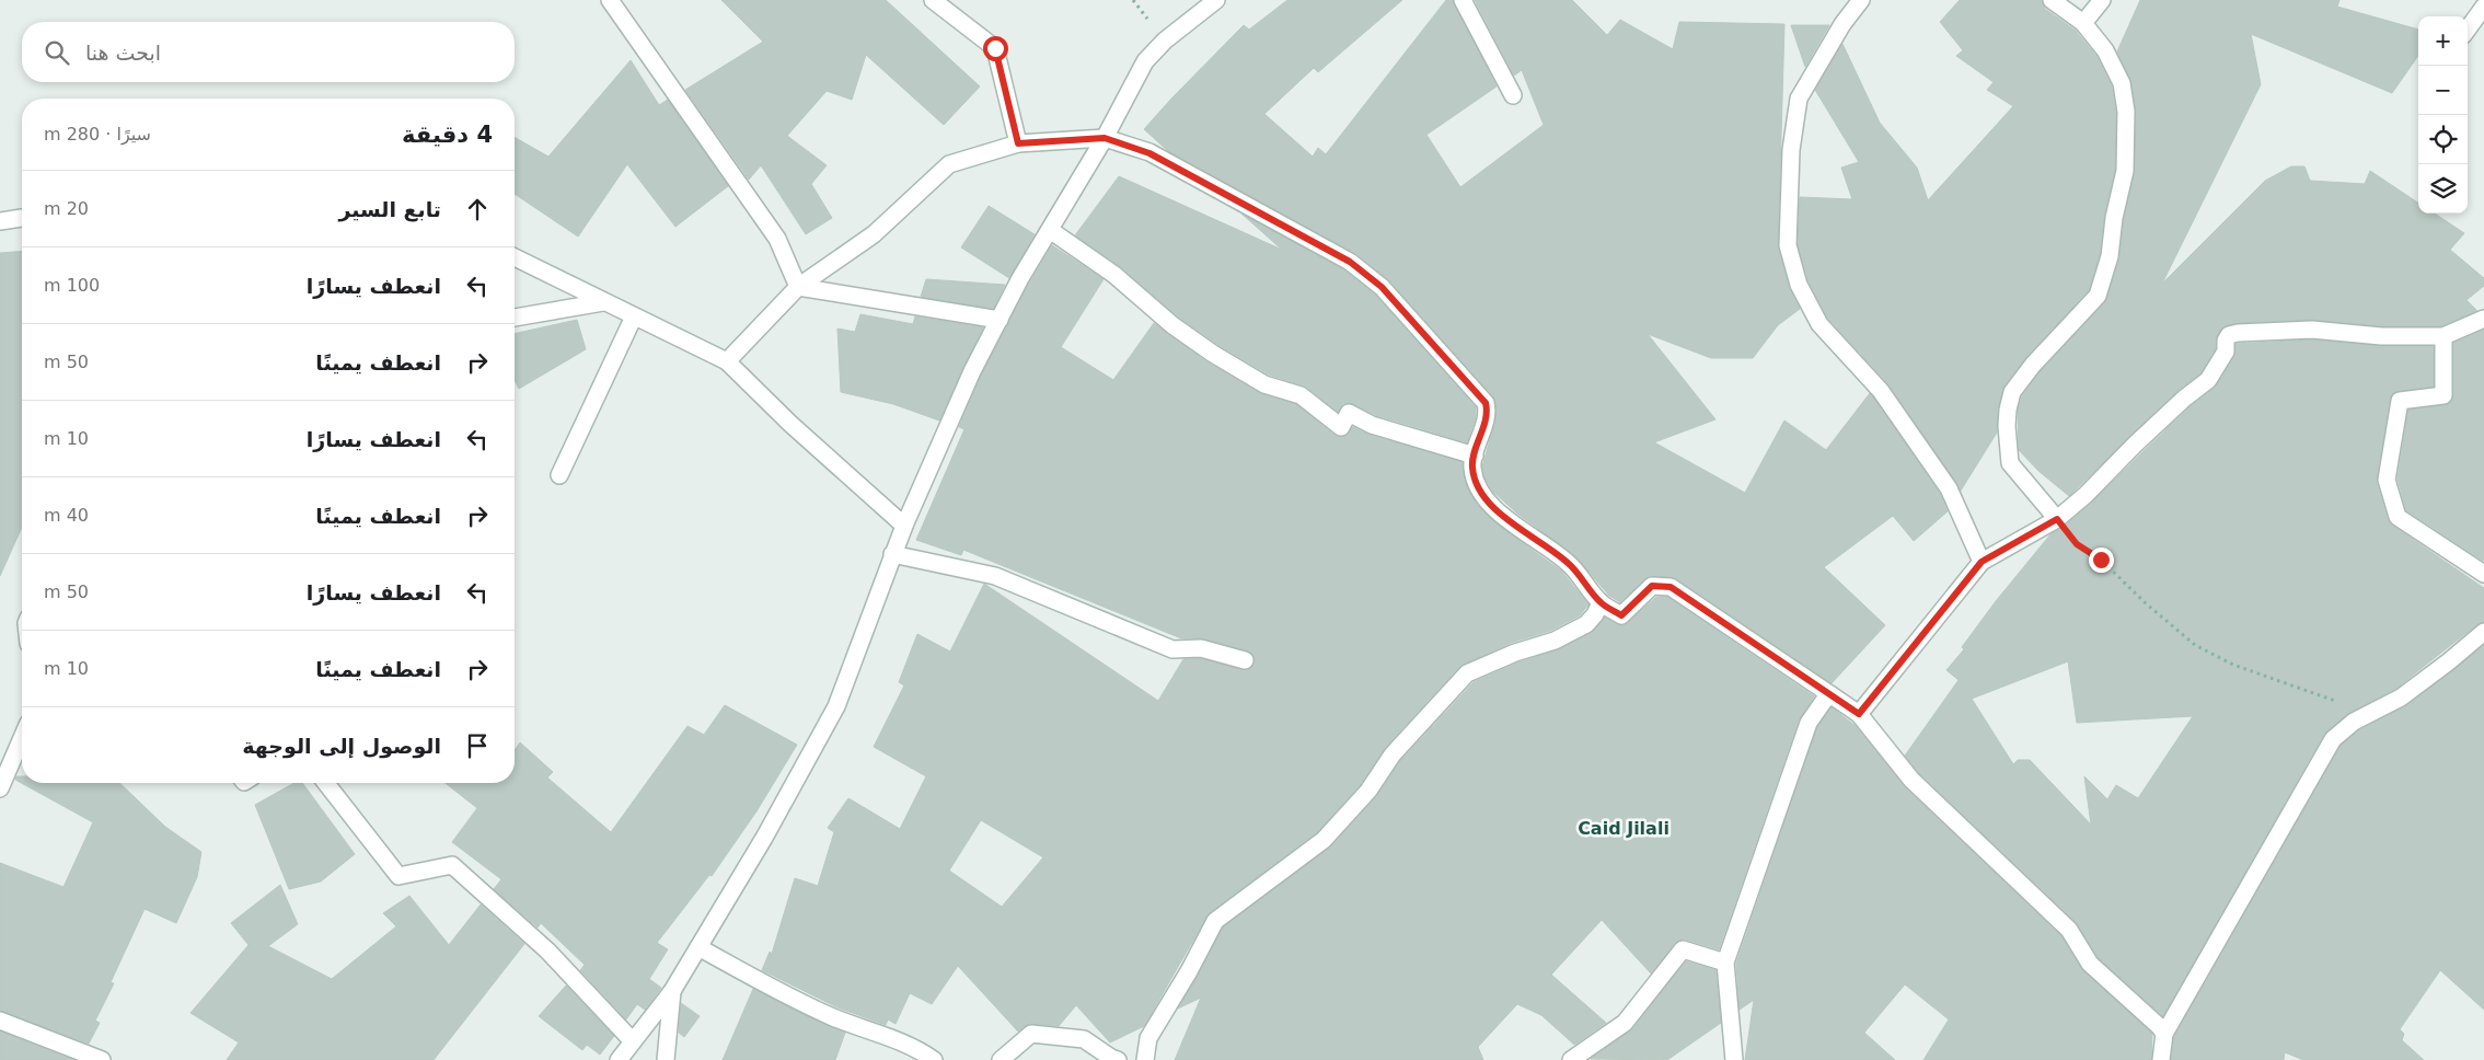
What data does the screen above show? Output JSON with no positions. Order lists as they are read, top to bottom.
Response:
{
  "districts": ["Caid Jilali"],
  "page": {
    "map_buttons": ["+", "−"],
    "search": "ابحث هنا",
    "heading": ["4 دقيقة", "سيرًا · 280 m"],
    "list": [
      ["تابع السير", "20 m"],
      ["انعطف يسارًا", "100 m"],
      ["انعطف يمينًا", "50 m"],
      ["انعطف يسارًا", "10 m"],
      ["انعطف يمينًا", "40 m"],
      ["انعطف يسارًا", "50 m"],
      ["انعطف يمينًا", "10 m"],
      "الوصول إلى الوجهة"
    ]
  }
}
